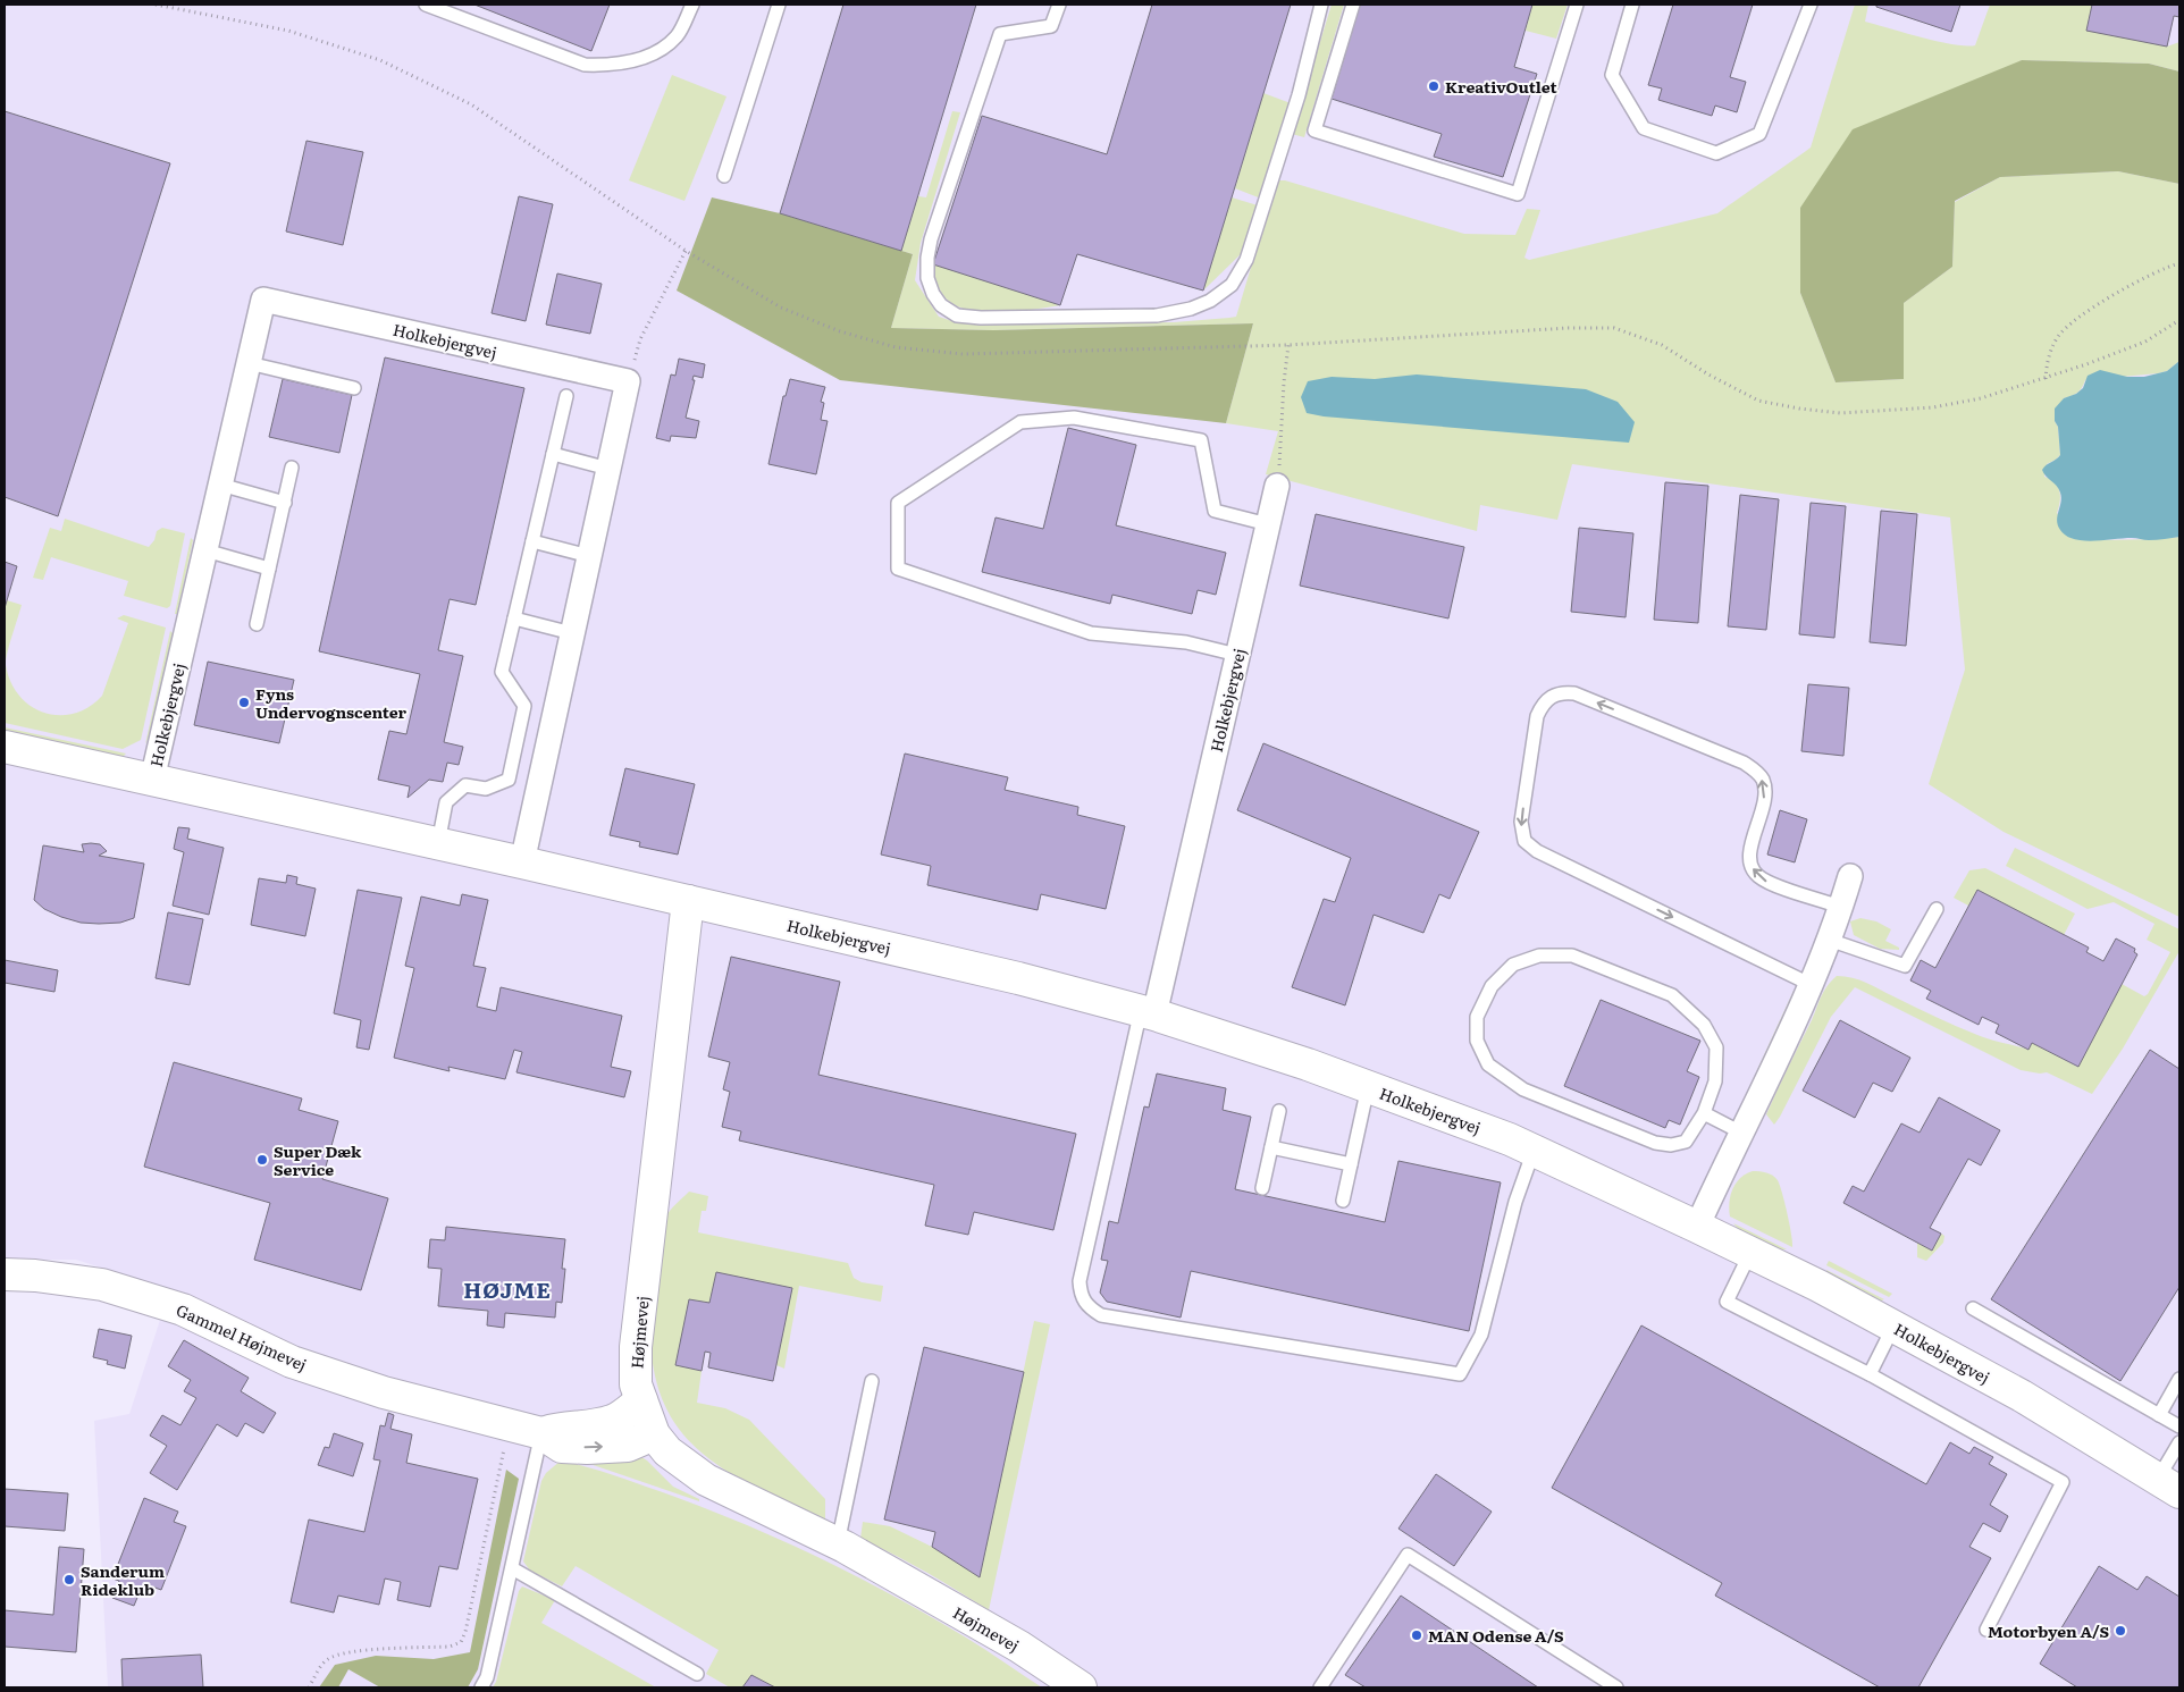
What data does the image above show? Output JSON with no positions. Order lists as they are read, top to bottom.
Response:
{
  "streets": {
    "street": ["Holkebjergvej", "Højmevej", "Gammel Højmevej"]
  },
  "crossings": [
    ["Holkebjergvej", "Højmevej"],
    ["Højmevej", "Gammel Højmevej"]
  ],
  "districts": ["HØJME"],
  "places": [
    "KreativOutlet",
    "Fyns Undervognscenter",
    "Super Dæk Service",
    "Sanderum Rideklub",
    "Motorbyen A/S",
    "MAN Odense A/S"
  ]
}
